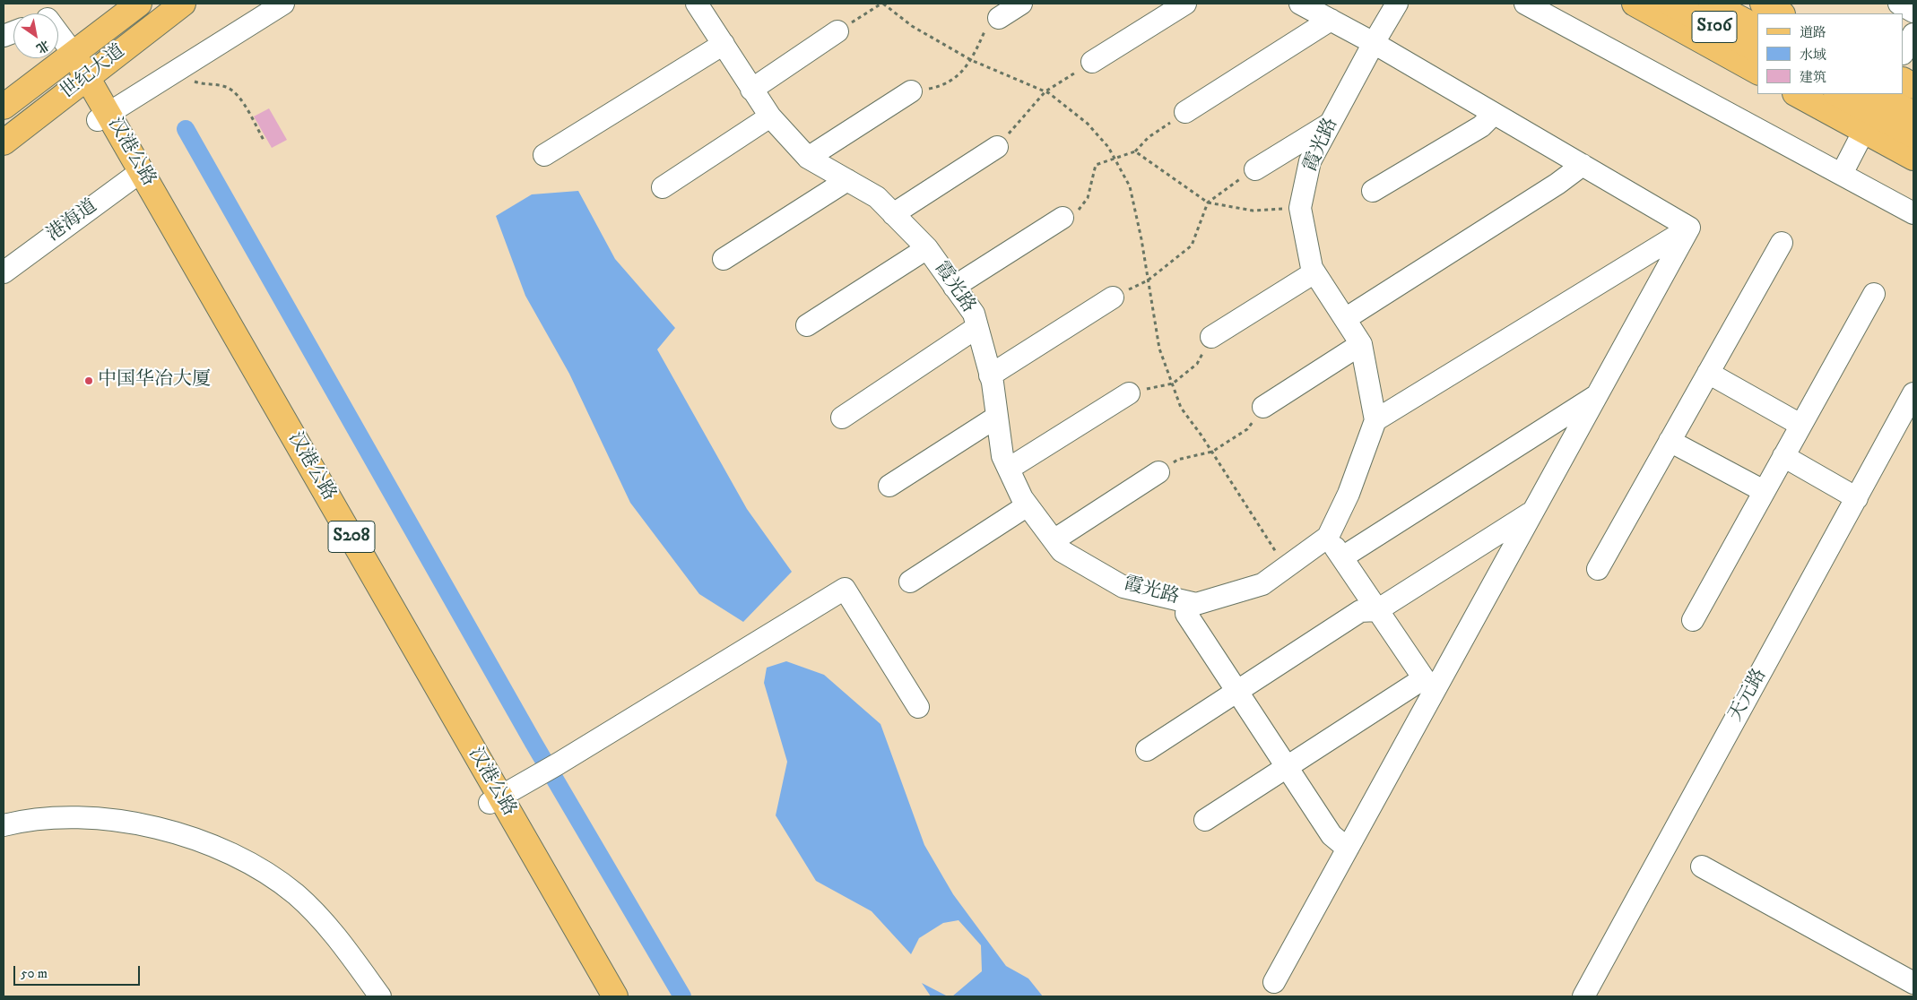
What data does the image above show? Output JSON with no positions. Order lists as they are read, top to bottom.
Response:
{
  "streets": {
    "main road": [
      "S106",
      "世纪大道",
      "汉港公路",
      "S208"
    ],
    "street": ["霞光路", "港海道", "天元路"]
  },
  "crossings": [
    ["世纪大道", "汉港公路"],
    ["汉港公路", "港海道"]
  ],
  "places": ["中国华冶大厦"],
  "legend": ["道路", "水域", "建筑"],
  "scale_bar": "50 m",
  "north": "bottom right"
}
